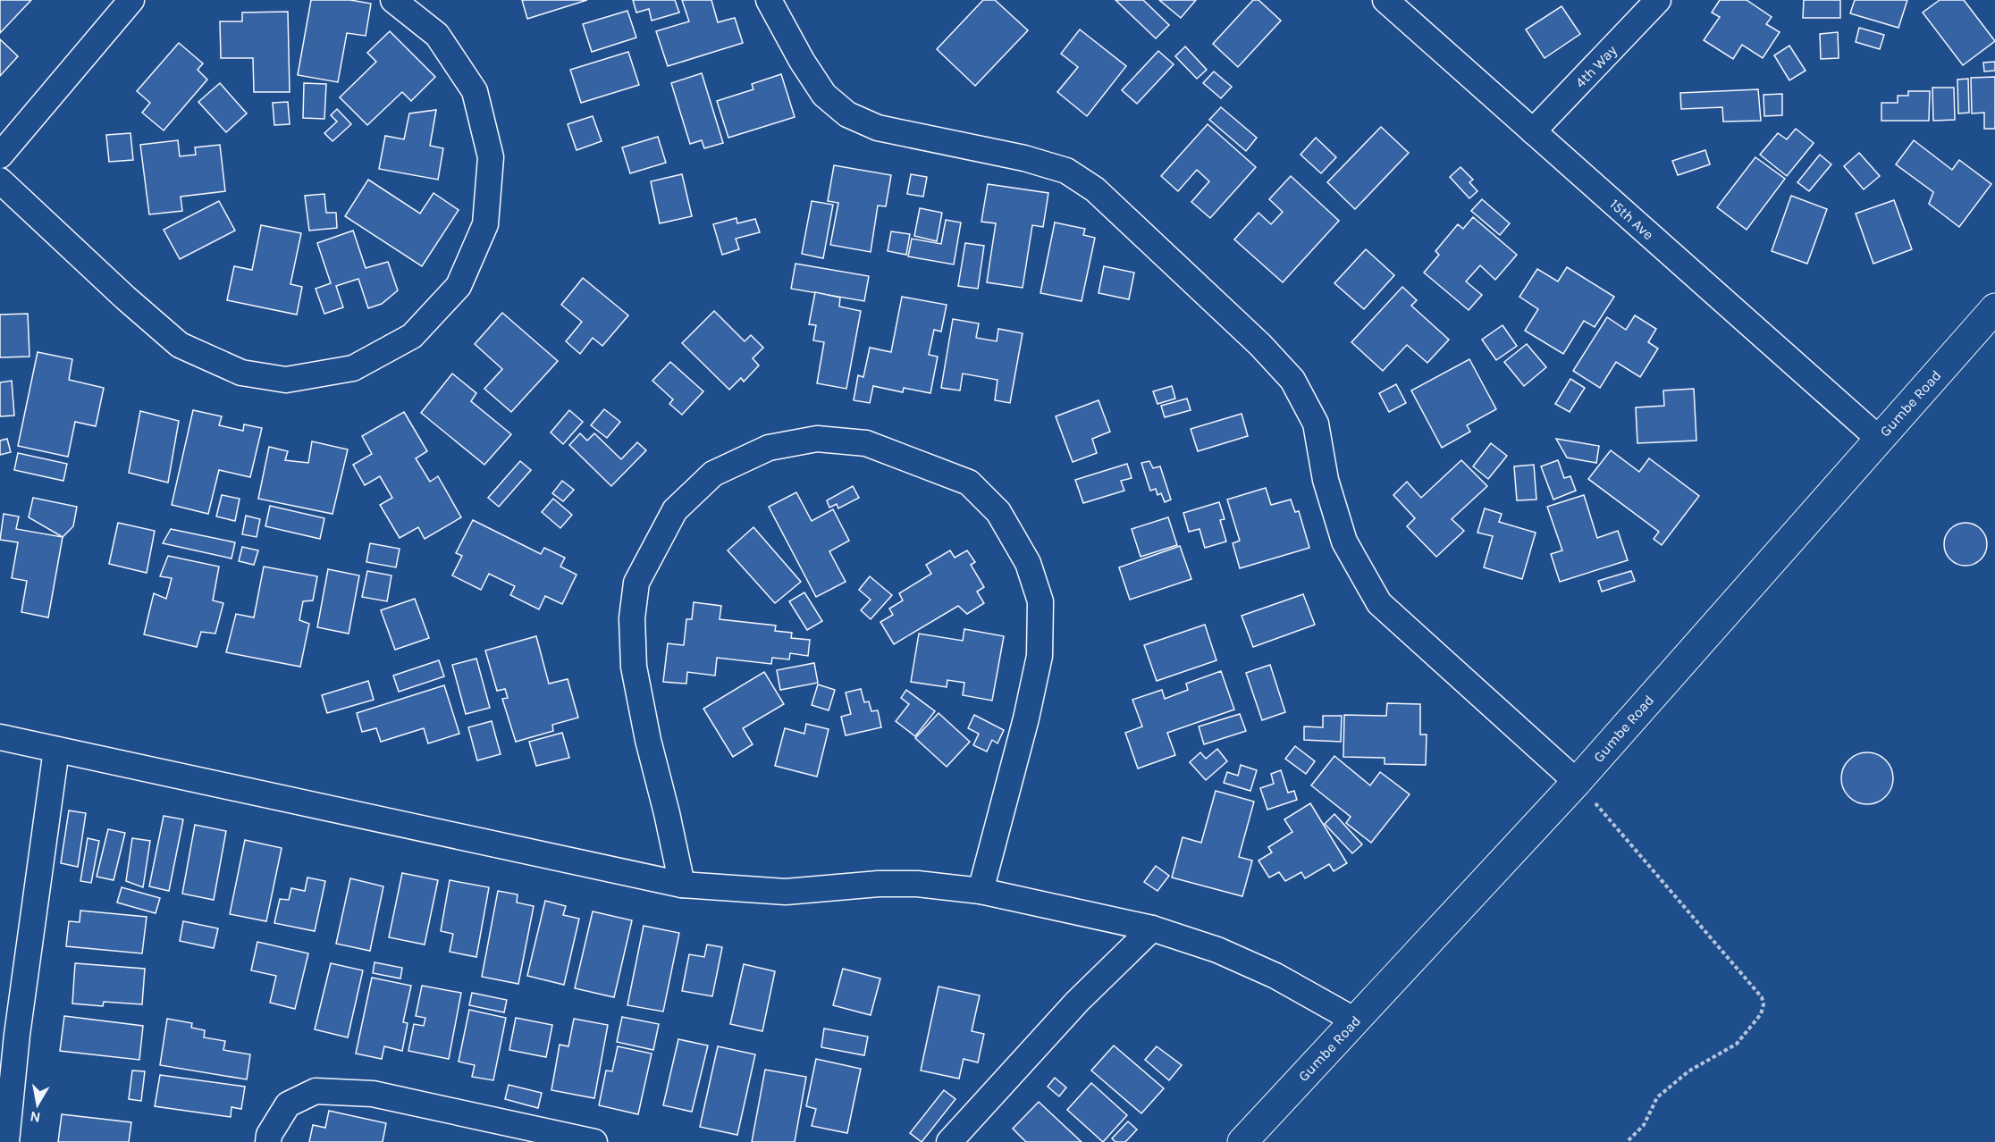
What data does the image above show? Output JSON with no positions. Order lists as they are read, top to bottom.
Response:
{
  "streets": {
    "street": ["4th Way", "15th Ave", "Gumbe Road"]
  },
  "crossings": [
    ["4th Way", "15th Ave"],
    ["15th Ave", "Gumbe Road"]
  ],
  "north": "bottom"
}
